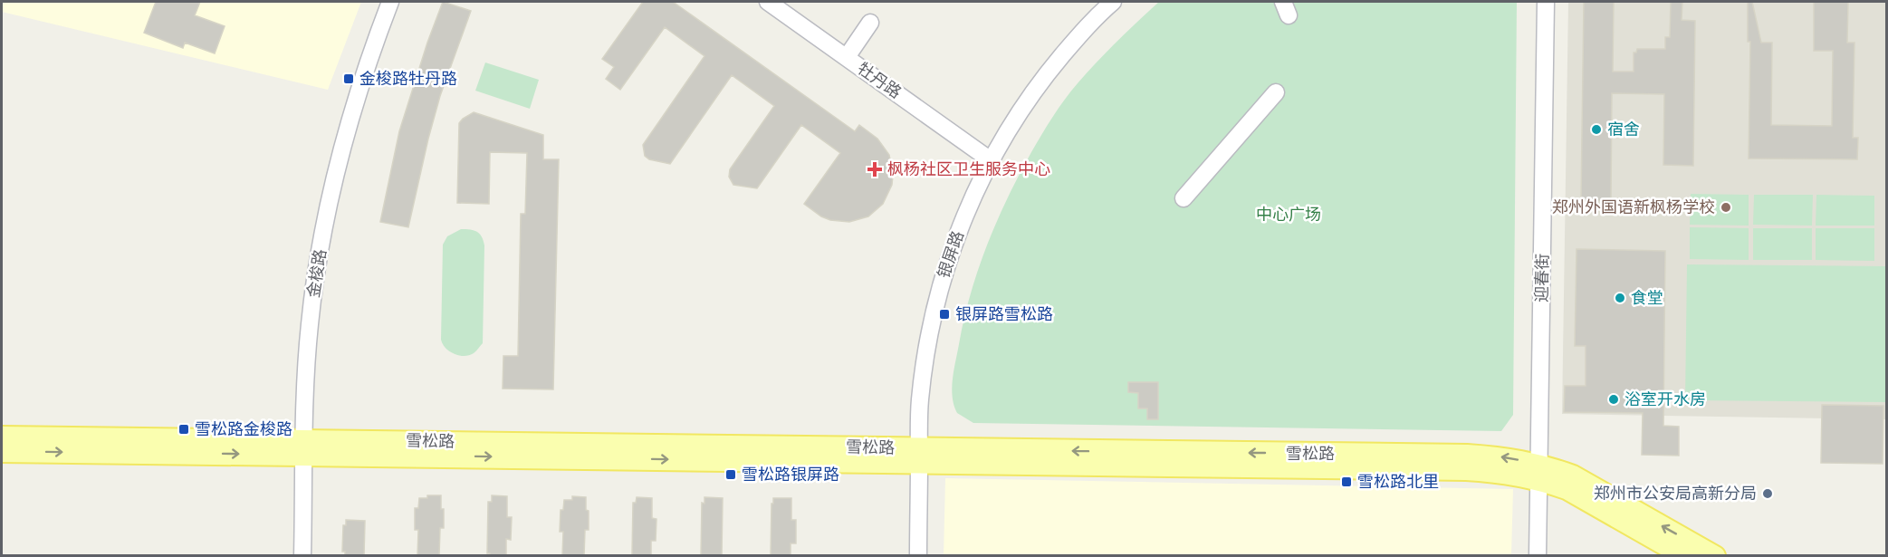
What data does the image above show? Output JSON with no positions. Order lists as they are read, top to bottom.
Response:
{
  "streets": {
    "main road": ["雪松路"],
    "street": [
      "牡丹路",
      "银屏路",
      "金梭路",
      "迎春街"
    ]
  },
  "crossings": [
    ["牡丹路", "银屏路"],
    ["银屏路", "雪松路"],
    ["金梭路", "雪松路"],
    ["迎春街", "雪松路"]
  ],
  "parks": ["中心广场"],
  "places": {
    "transit": [
      "金梭路牡丹路",
      "银屏路雪松路",
      "雪松路金梭路",
      "雪松路银屏路",
      "雪松路北里"
    ],
    "other": [
      "宿舍",
      "郑州外国语新枫杨学校",
      "食堂",
      "浴室开水房",
      "郑州市公安局高新分局"
    ],
    "health": ["枫杨社区卫生服务中心"]
  }
}
